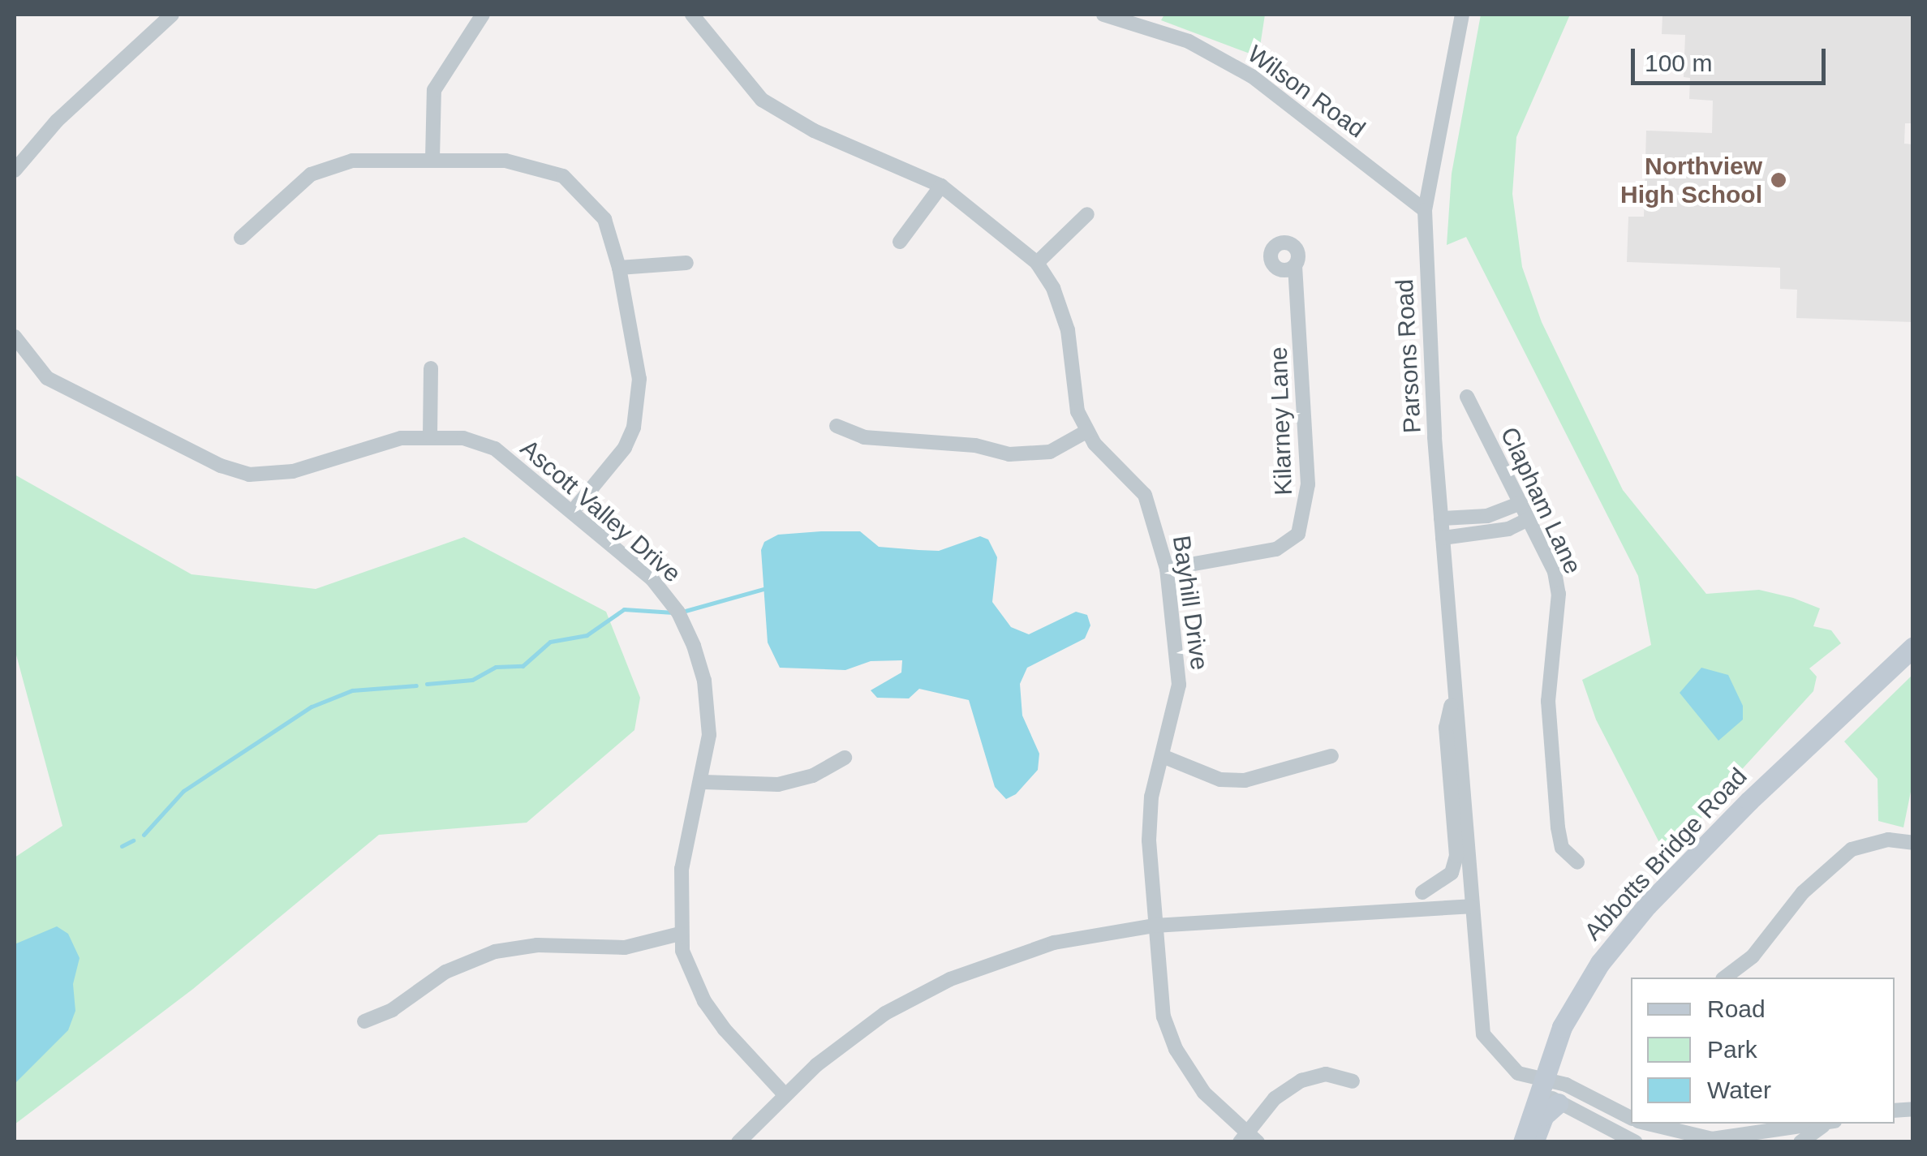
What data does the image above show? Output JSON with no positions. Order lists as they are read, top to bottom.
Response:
{
  "streets": {
    "main road": ["Abbotts Bridge Road"],
    "street": [
      "Wilson Road",
      "Parsons Road",
      "Kilarney Lane",
      "Clapham Lane",
      "Ascott Valley Drive",
      "Bayhill Drive"
    ]
  },
  "crossings": [
    ["Wilson Road", "Parsons Road"],
    ["Parsons Road", "Abbotts Bridge Road"],
    ["Kilarney Lane", "Bayhill Drive"]
  ],
  "places": ["Northview High School"],
  "legend": ["Road", "Park", "Water"],
  "scale_bar": "100 m"
}
